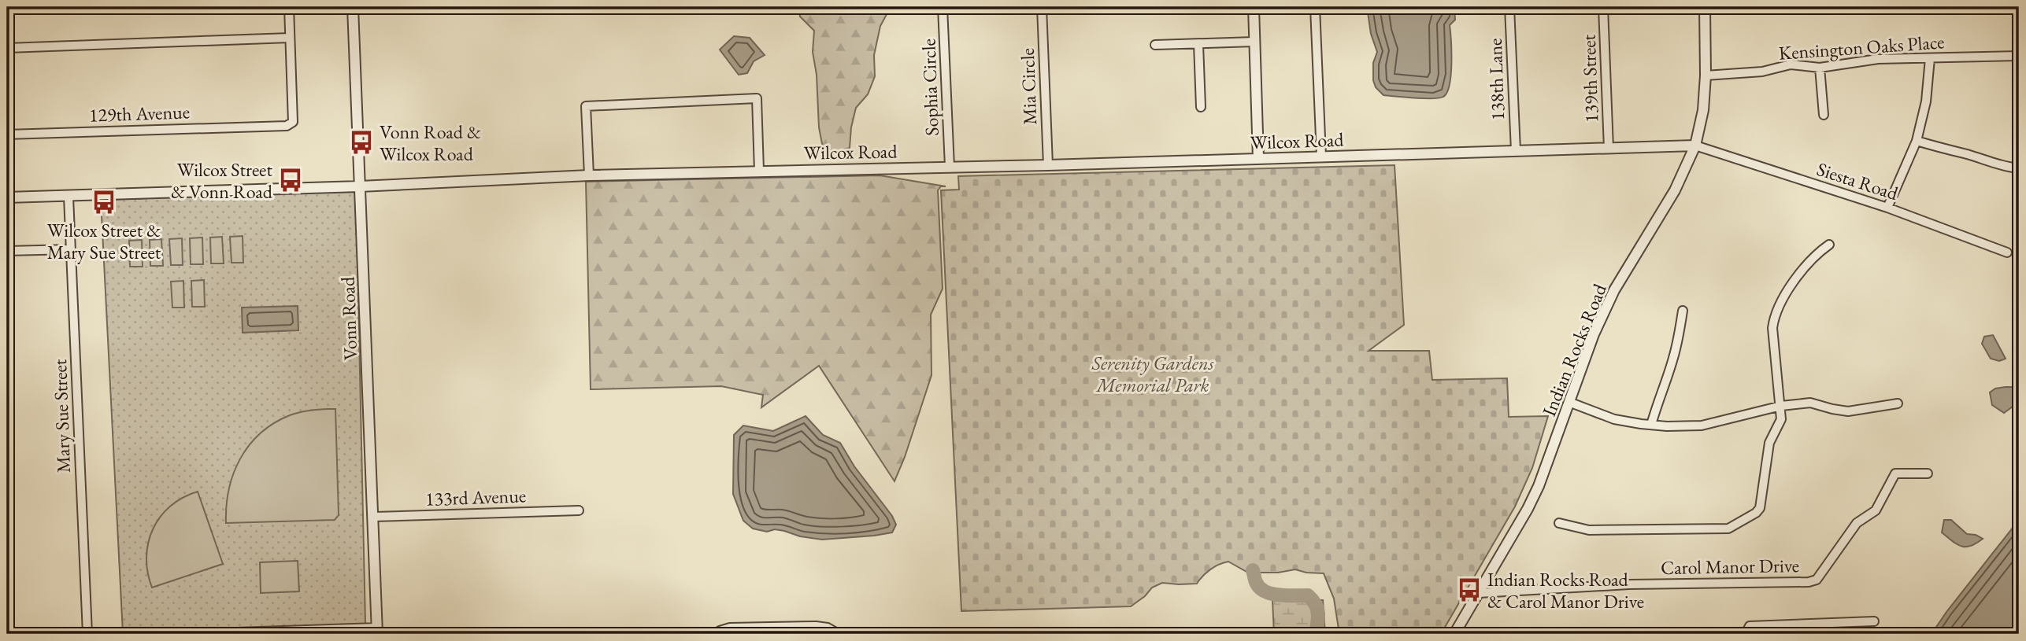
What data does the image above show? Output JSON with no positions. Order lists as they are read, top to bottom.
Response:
{
  "streets": {
    "street": [
      "Kensington Oaks Place",
      "139th Street",
      "138th Lane",
      "Mia Circle",
      "Sophia Circle",
      "129th Avenue",
      "Wilcox Road",
      "Siesta Road",
      "Vonn Road",
      "Indian Rocks Road",
      "Mary Sue Street",
      "133rd Avenue",
      "Carol Manor Drive"
    ]
  },
  "crossings": [
    ["Kensington Oaks Place", "Indian Rocks Road"],
    ["139th Street", "Wilcox Road"],
    ["138th Lane", "Wilcox Road"],
    ["Mia Circle", "Wilcox Road"],
    ["Sophia Circle", "Wilcox Road"],
    ["Wilcox Road", "Siesta Road"],
    ["Wilcox Road", "Vonn Road"],
    ["Wilcox Road", "Indian Rocks Road"],
    ["Wilcox Road", "Mary Sue Street"],
    ["Siesta Road", "Indian Rocks Road"],
    ["Vonn Road", "133rd Avenue"],
    ["Indian Rocks Road", "Carol Manor Drive"]
  ],
  "parks": ["Serenity Gardens Memorial Park"],
  "places": {
    "bus stop": [
      "Vonn Road & Wilcox Road",
      "Wilcox Street & Vonn Road",
      "Wilcox Street & Mary Sue Street",
      "Indian Rocks Road & Carol Manor Drive"
    ]
  }
}
